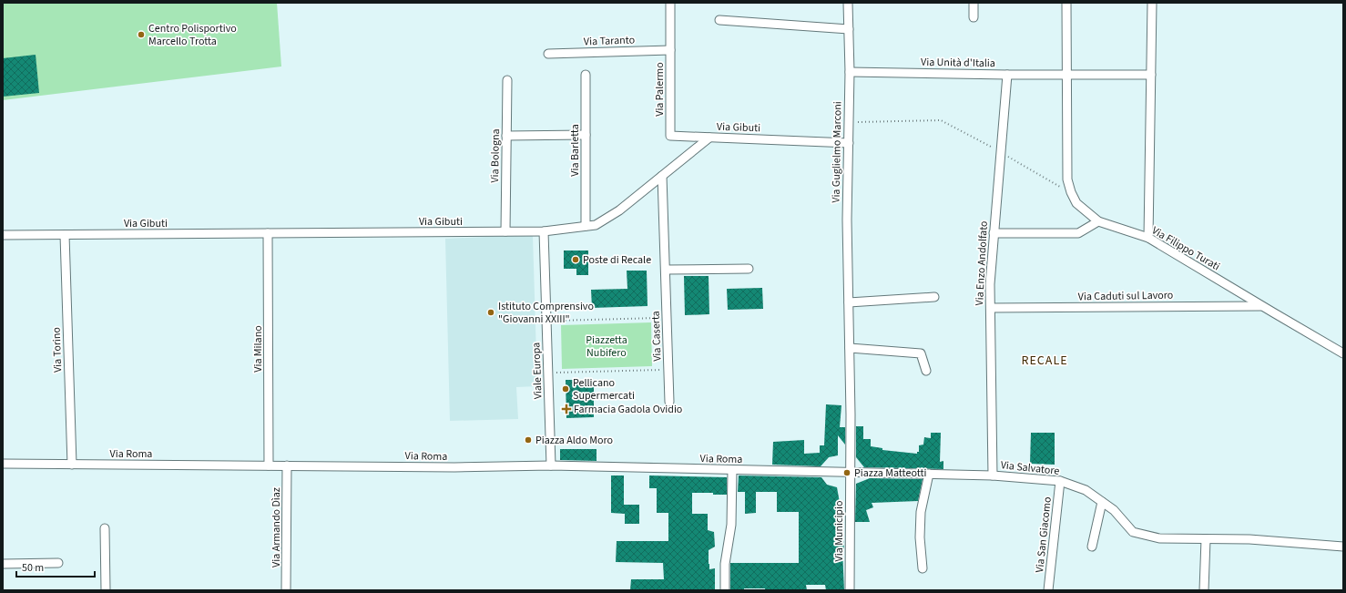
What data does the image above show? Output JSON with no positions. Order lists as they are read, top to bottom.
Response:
{
  "streets": {
    "street": [
      "Via Taranto",
      "Via Unità d'Italia",
      "Via Palermo",
      "Via Gibuti",
      "Via Barletta",
      "Via Guglielmo Marconi",
      "Via Bologna",
      "Via Filippo Turati",
      "Via Enzo Andolfato",
      "Via Caduti sul Lavoro",
      "Via Caserta",
      "Via Milano",
      "Via Torino",
      "Viale Europa",
      "Via Roma",
      "Via Salvatore",
      "Via Armando Dìaz",
      "Via Municipio",
      "Via San Giacomo"
    ]
  },
  "crossings": [
    ["Via Taranto", "Via Palermo"],
    ["Via Unità d'Italia", "Via Guglielmo Marconi"],
    ["Via Unità d'Italia", "Via Filippo Turati"],
    ["Via Unità d'Italia", "Via Enzo Andolfato"],
    ["Via Palermo", "Via Gibuti"],
    ["Via Gibuti", "Via Barletta"],
    ["Via Gibuti", "Via Guglielmo Marconi"],
    ["Via Gibuti", "Via Bologna"],
    ["Via Gibuti", "Via Caserta"],
    ["Via Gibuti", "Via Milano"],
    ["Via Gibuti", "Via Torino"],
    ["Via Gibuti", "Viale Europa"],
    ["Via Guglielmo Marconi", "Via Roma"],
    ["Via Guglielmo Marconi", "Via Salvatore"],
    ["Via Guglielmo Marconi", "Via Municipio"],
    ["Via Filippo Turati", "Via Caduti sul Lavoro"],
    ["Via Enzo Andolfato", "Via Caduti sul Lavoro"],
    ["Via Enzo Andolfato", "Via Salvatore"],
    ["Via Milano", "Via Roma"],
    ["Via Torino", "Via Roma"],
    ["Viale Europa", "Via Roma"],
    ["Via Roma", "Via Salvatore"],
    ["Via Roma", "Via Armando Dìaz"],
    ["Via Roma", "Via Municipio"],
    ["Via Salvatore", "Via Municipio"],
    ["Via Salvatore", "Via San Giacomo"]
  ],
  "districts": ["RECALE"],
  "parks": ["Piazzetta Nubifero"],
  "places": {
    "other": [
      "Centro Polisportivo Marcello Trotta",
      "Poste di Recale",
      "Istituto Comprensivo \"Giovanni XXIII\"",
      "Pellicano Supermercati",
      "Piazza Aldo Moro",
      "Piazza Matteotti"
    ],
    "health": ["Farmacia Gadola Ovidio"]
  },
  "scale_bar": "50 m"
}
